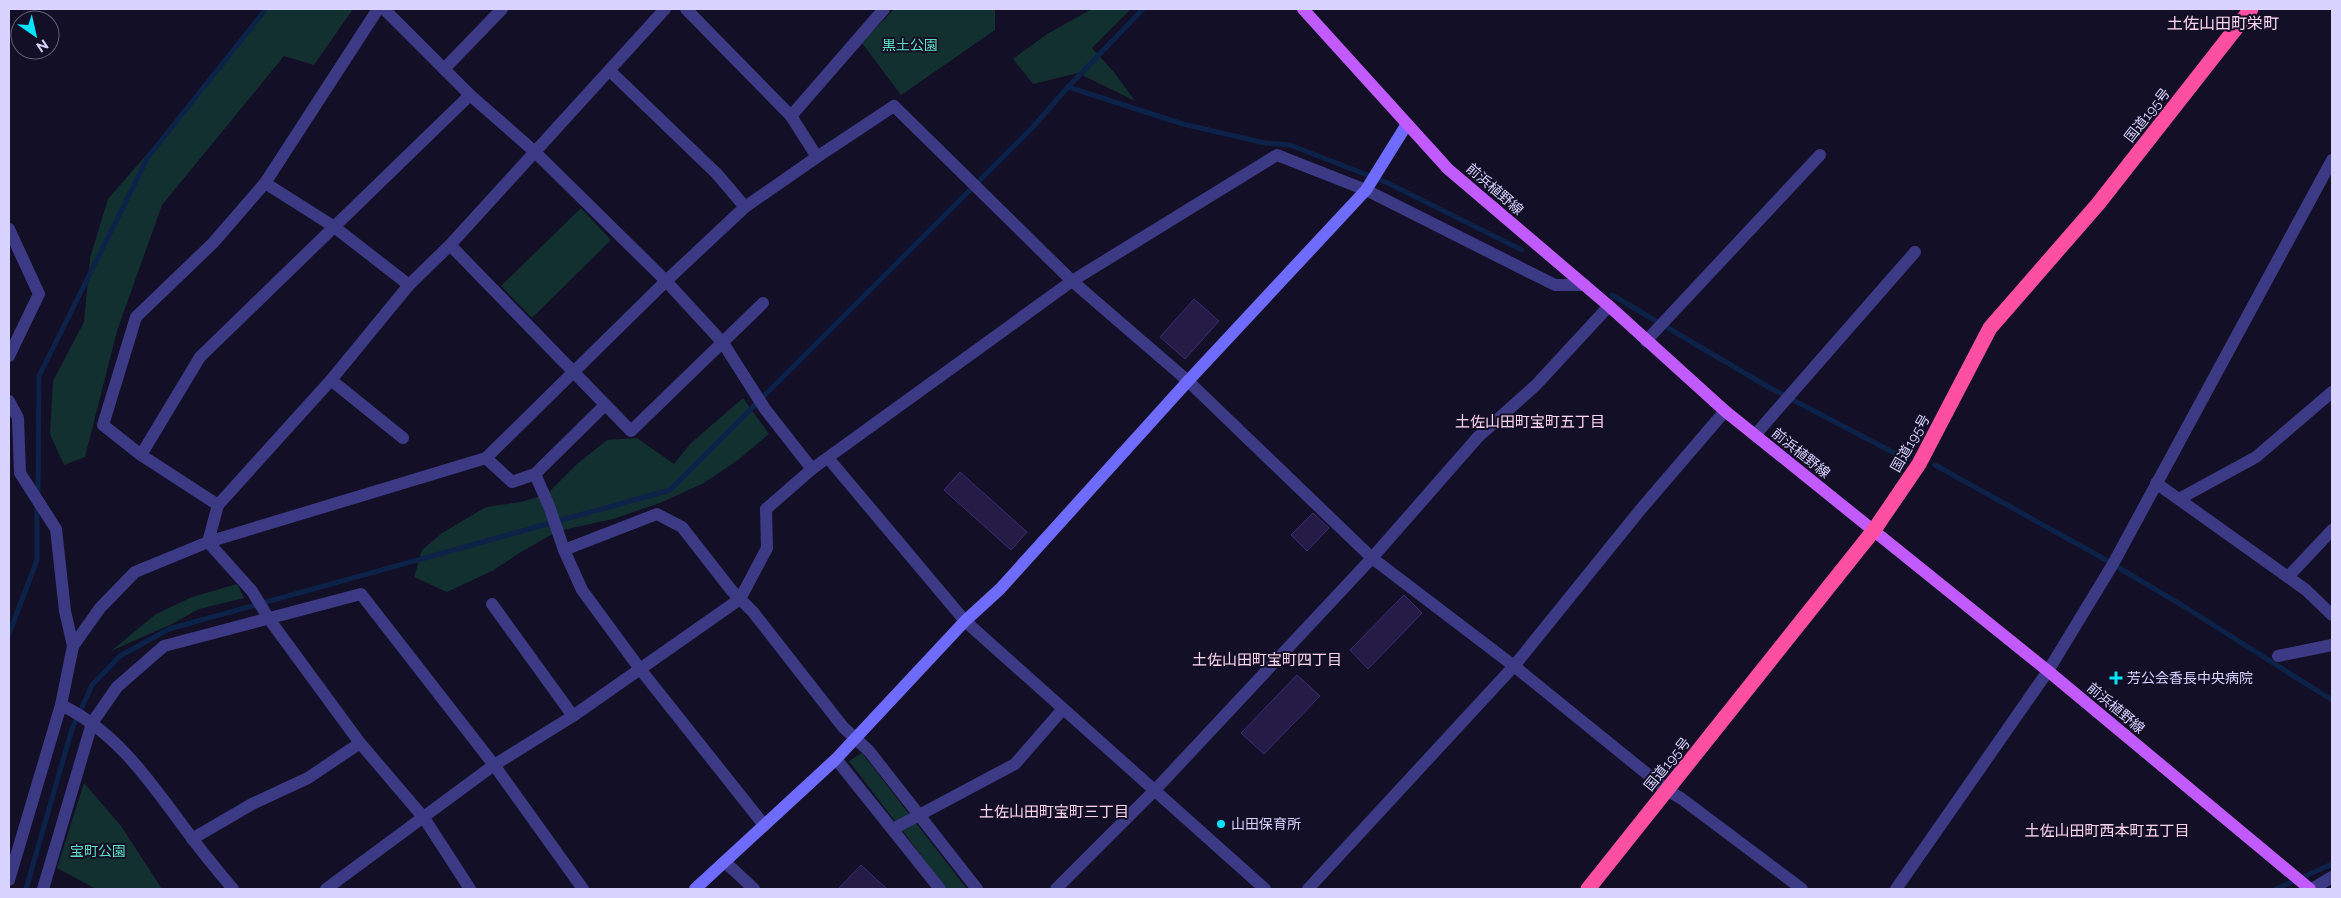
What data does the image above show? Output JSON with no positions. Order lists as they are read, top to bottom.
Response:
{
  "streets": {
    "highway": ["国道195号"],
    "main road": ["前浜植野線"]
  },
  "crossings": [
    ["国道195号", "前浜植野線"]
  ],
  "districts": [
    "土佐山田町栄町",
    "土佐山田町宝町五丁目",
    "土佐山田町宝町四丁目",
    "土佐山田町宝町三丁目",
    "土佐山田町西本町五丁目"
  ],
  "parks": ["黒土公園", "宝町公園"],
  "places": {
    "health": ["芳公会香長中央病院"],
    "other": ["山田保育所"]
  },
  "north": "bottom right"
}
